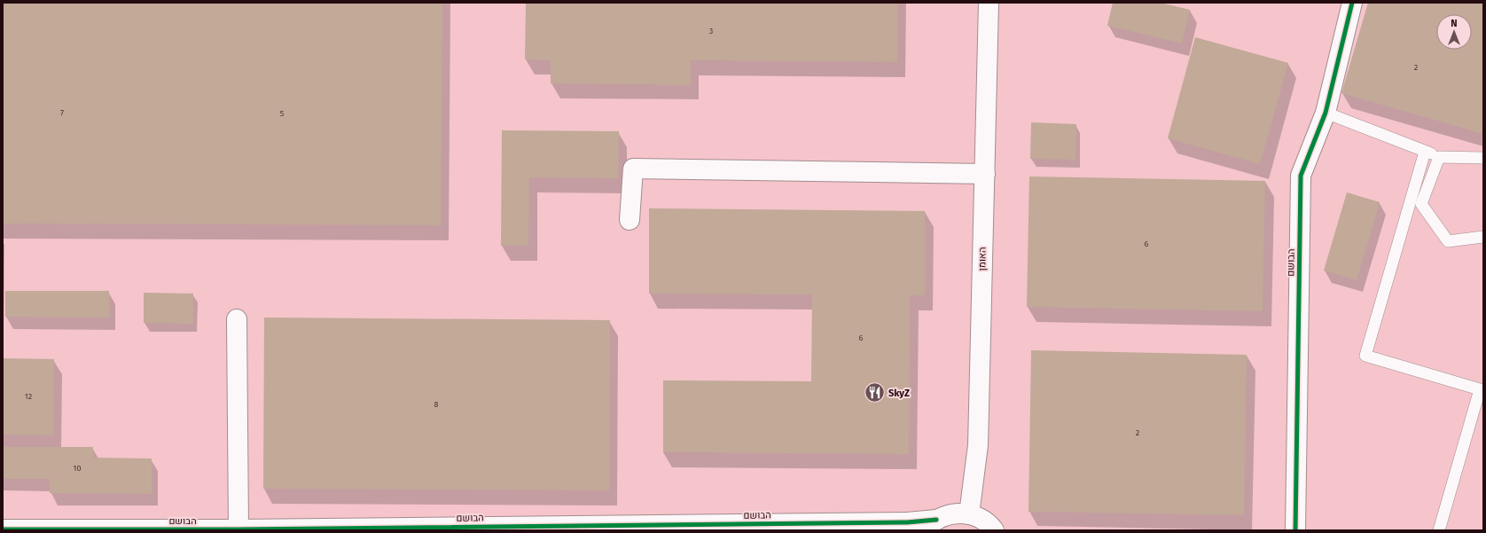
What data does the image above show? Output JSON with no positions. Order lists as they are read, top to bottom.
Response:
{
  "streets": {
    "street": ["האומן", "הבושם"]
  },
  "crossings": [
    ["האומן", "הבושם"]
  ],
  "places": {
    "restaurant": ["SkyZ"]
  },
  "house_numbers": [
    "3",
    "2",
    "7",
    "5",
    "6",
    "6",
    "12",
    "8",
    "2",
    "10"
  ],
  "north": "top"
}
